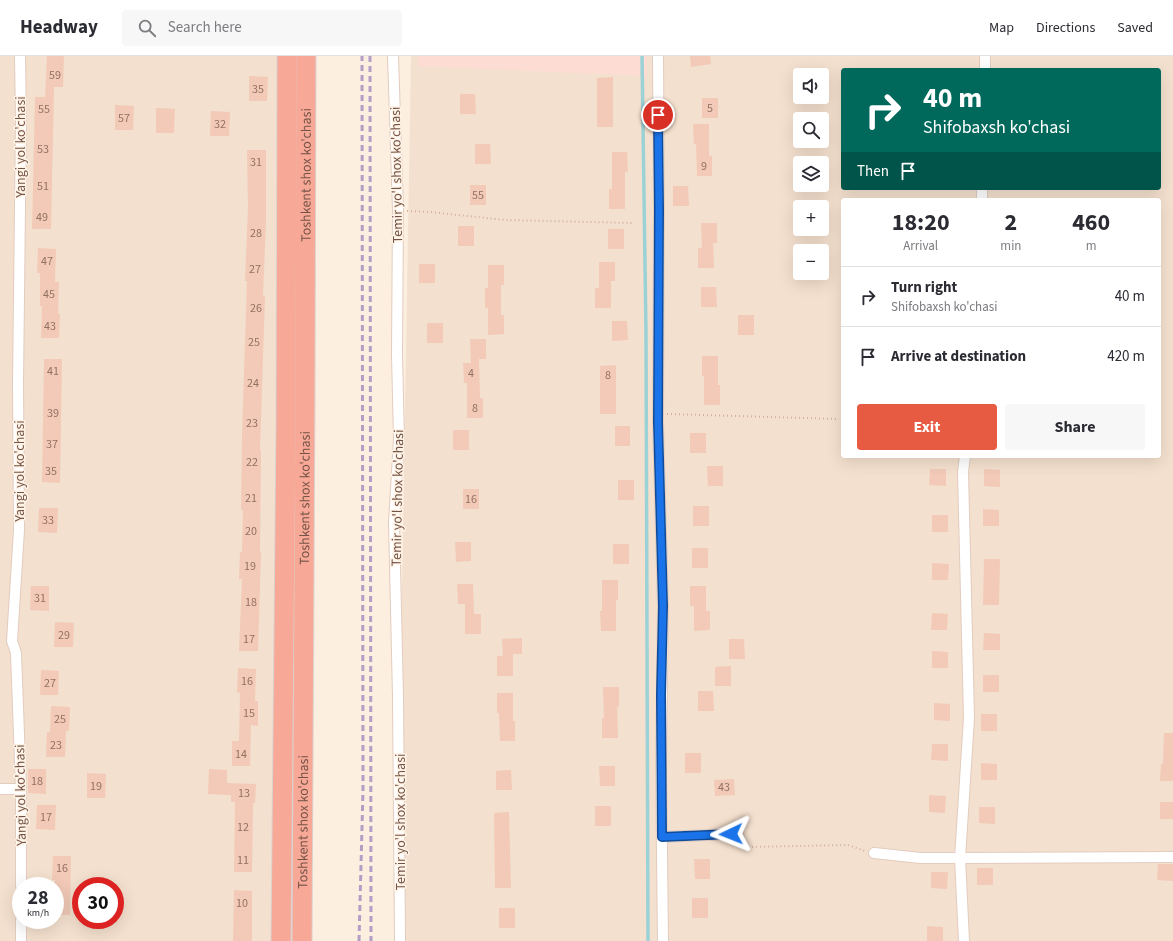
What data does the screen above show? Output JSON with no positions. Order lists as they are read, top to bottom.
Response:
{
  "streets": {
    "highway": ["Toshkent shox ko'chasi"],
    "street": ["Yangi yol ko'chasi", "Temir yo'l shox ko'chasi"]
  },
  "house_numbers": [
    "59",
    "35",
    "5",
    "55",
    "57",
    "32",
    "53",
    "31",
    "9",
    "51",
    "55",
    "49",
    "28",
    "47",
    "27",
    "45",
    "26",
    "43",
    "25",
    "41",
    "4",
    "8",
    "24",
    "8",
    "39",
    "23",
    "37",
    "22",
    "35",
    "21",
    "16",
    "33",
    "20",
    "19",
    "31",
    "18",
    "29",
    "17",
    "16",
    "27",
    "15",
    "25",
    "23",
    "14",
    "18",
    "19",
    "43",
    "13",
    "17",
    "12",
    "11",
    "16",
    "10"
  ],
  "page": {
    "header": "Headway",
    "search": "Search here",
    "nav": ["Map", "Directions", "Saved"],
    "map_buttons": ["+", "−"],
    "turn": ["40 m", "Shifobaxsh ko'chasi"],
    "then": "Then",
    "eta": [
      "18:20",
      "Arrival",
      "2",
      "min",
      "460",
      "m"
    ],
    "list": [
      {
        "name": "Turn right",
        "note": "Shifobaxsh ko'chasi",
        "value": "40 m"
      },
      {
        "name": "Arrive at destination",
        "value": "420 m"
      }
    ],
    "buttons": ["Exit", "Share"],
    "speed": "28 km/h",
    "limit": "30"
  }
}
